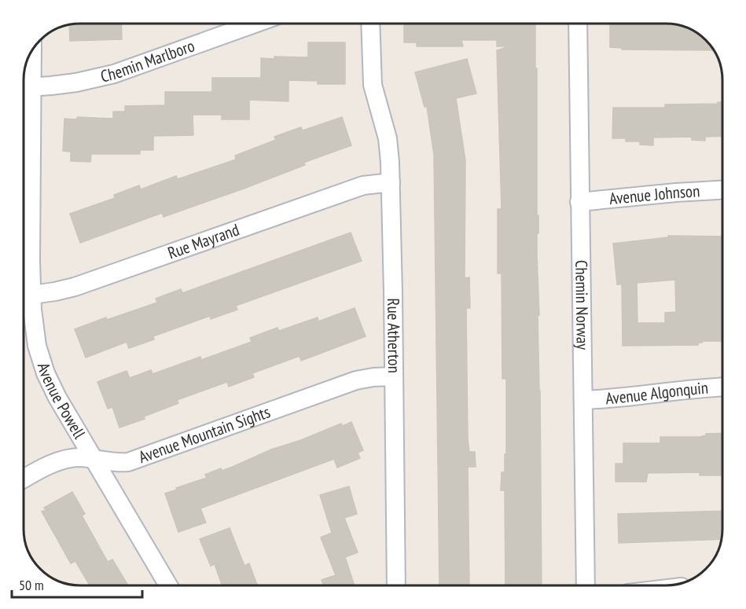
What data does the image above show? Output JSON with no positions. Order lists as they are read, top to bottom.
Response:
{
  "streets": {
    "street": [
      "Chemin Marlboro",
      "Avenue Johnson",
      "Rue Mayrand",
      "Chemin Norway",
      "Rue Atherton",
      "Avenue Algonquin",
      "Avenue Powell",
      "Avenue Mountain Sights"
    ]
  },
  "crossings": [
    ["Chemin Marlboro", "Avenue Powell"],
    ["Avenue Johnson", "Chemin Norway"],
    ["Rue Mayrand", "Rue Atherton"],
    ["Rue Mayrand", "Avenue Powell"],
    ["Chemin Norway", "Avenue Algonquin"],
    ["Rue Atherton", "Avenue Mountain Sights"],
    ["Avenue Powell", "Avenue Mountain Sights"]
  ],
  "scale_bar": "50 m"
}
